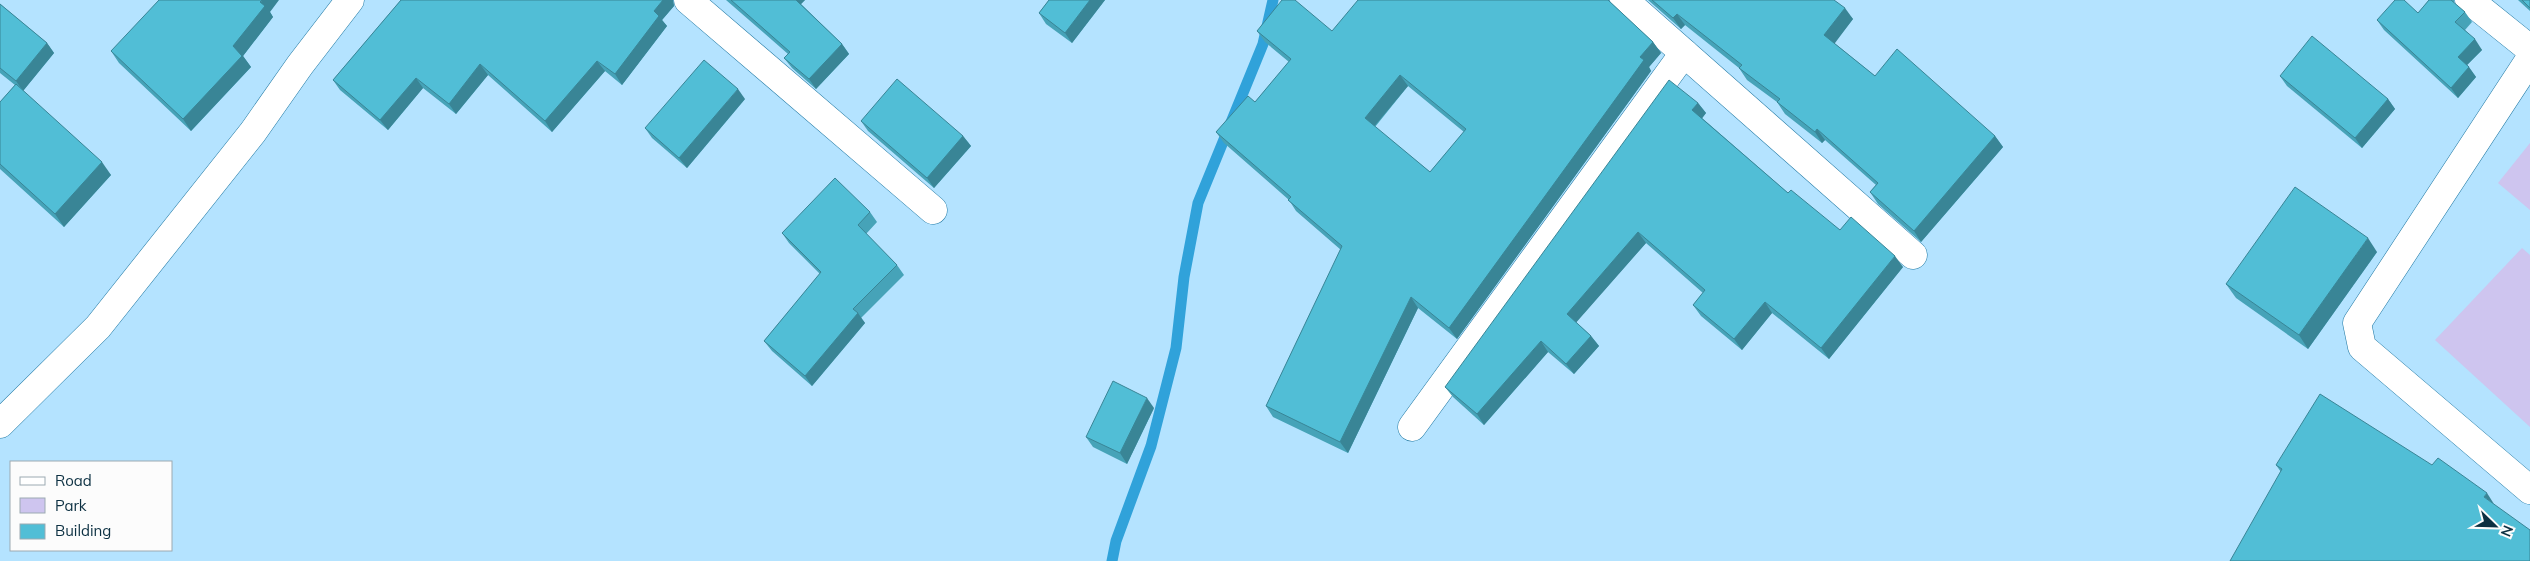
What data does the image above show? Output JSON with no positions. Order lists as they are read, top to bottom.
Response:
{
  "legend": ["Road", "Park", "Building"],
  "north": "bottom right"
}
